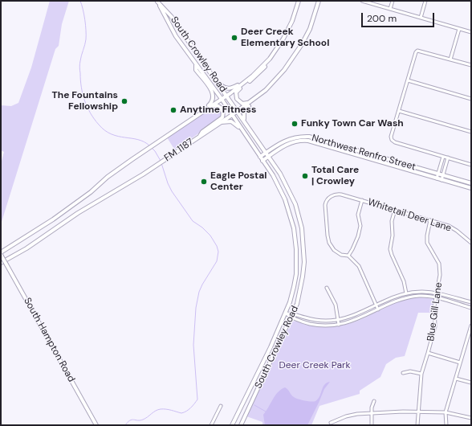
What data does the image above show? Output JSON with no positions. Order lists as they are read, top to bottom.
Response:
{
  "streets": {
    "main road": [
      "South Crowley Road",
      "FM 1187",
      "Northwest Renfro Street",
      "South Hampton Road"
    ],
    "street": ["Whitetail Deer Lane", "Blue Gill Lane"]
  },
  "crossings": [
    ["South Crowley Road", "FM 1187"],
    ["South Crowley Road", "Northwest Renfro Street"],
    ["Whitetail Deer Lane", "Blue Gill Lane"]
  ],
  "parks": ["Deer Creek Park"],
  "places": [
    "Deer Creek Elementary School",
    "The Fountains Fellowship",
    "Anytime Fitness",
    "Funky Town Car Wash",
    "Total Care | Crowley",
    "Eagle Postal Center"
  ],
  "scale_bar": "200 m"
}
